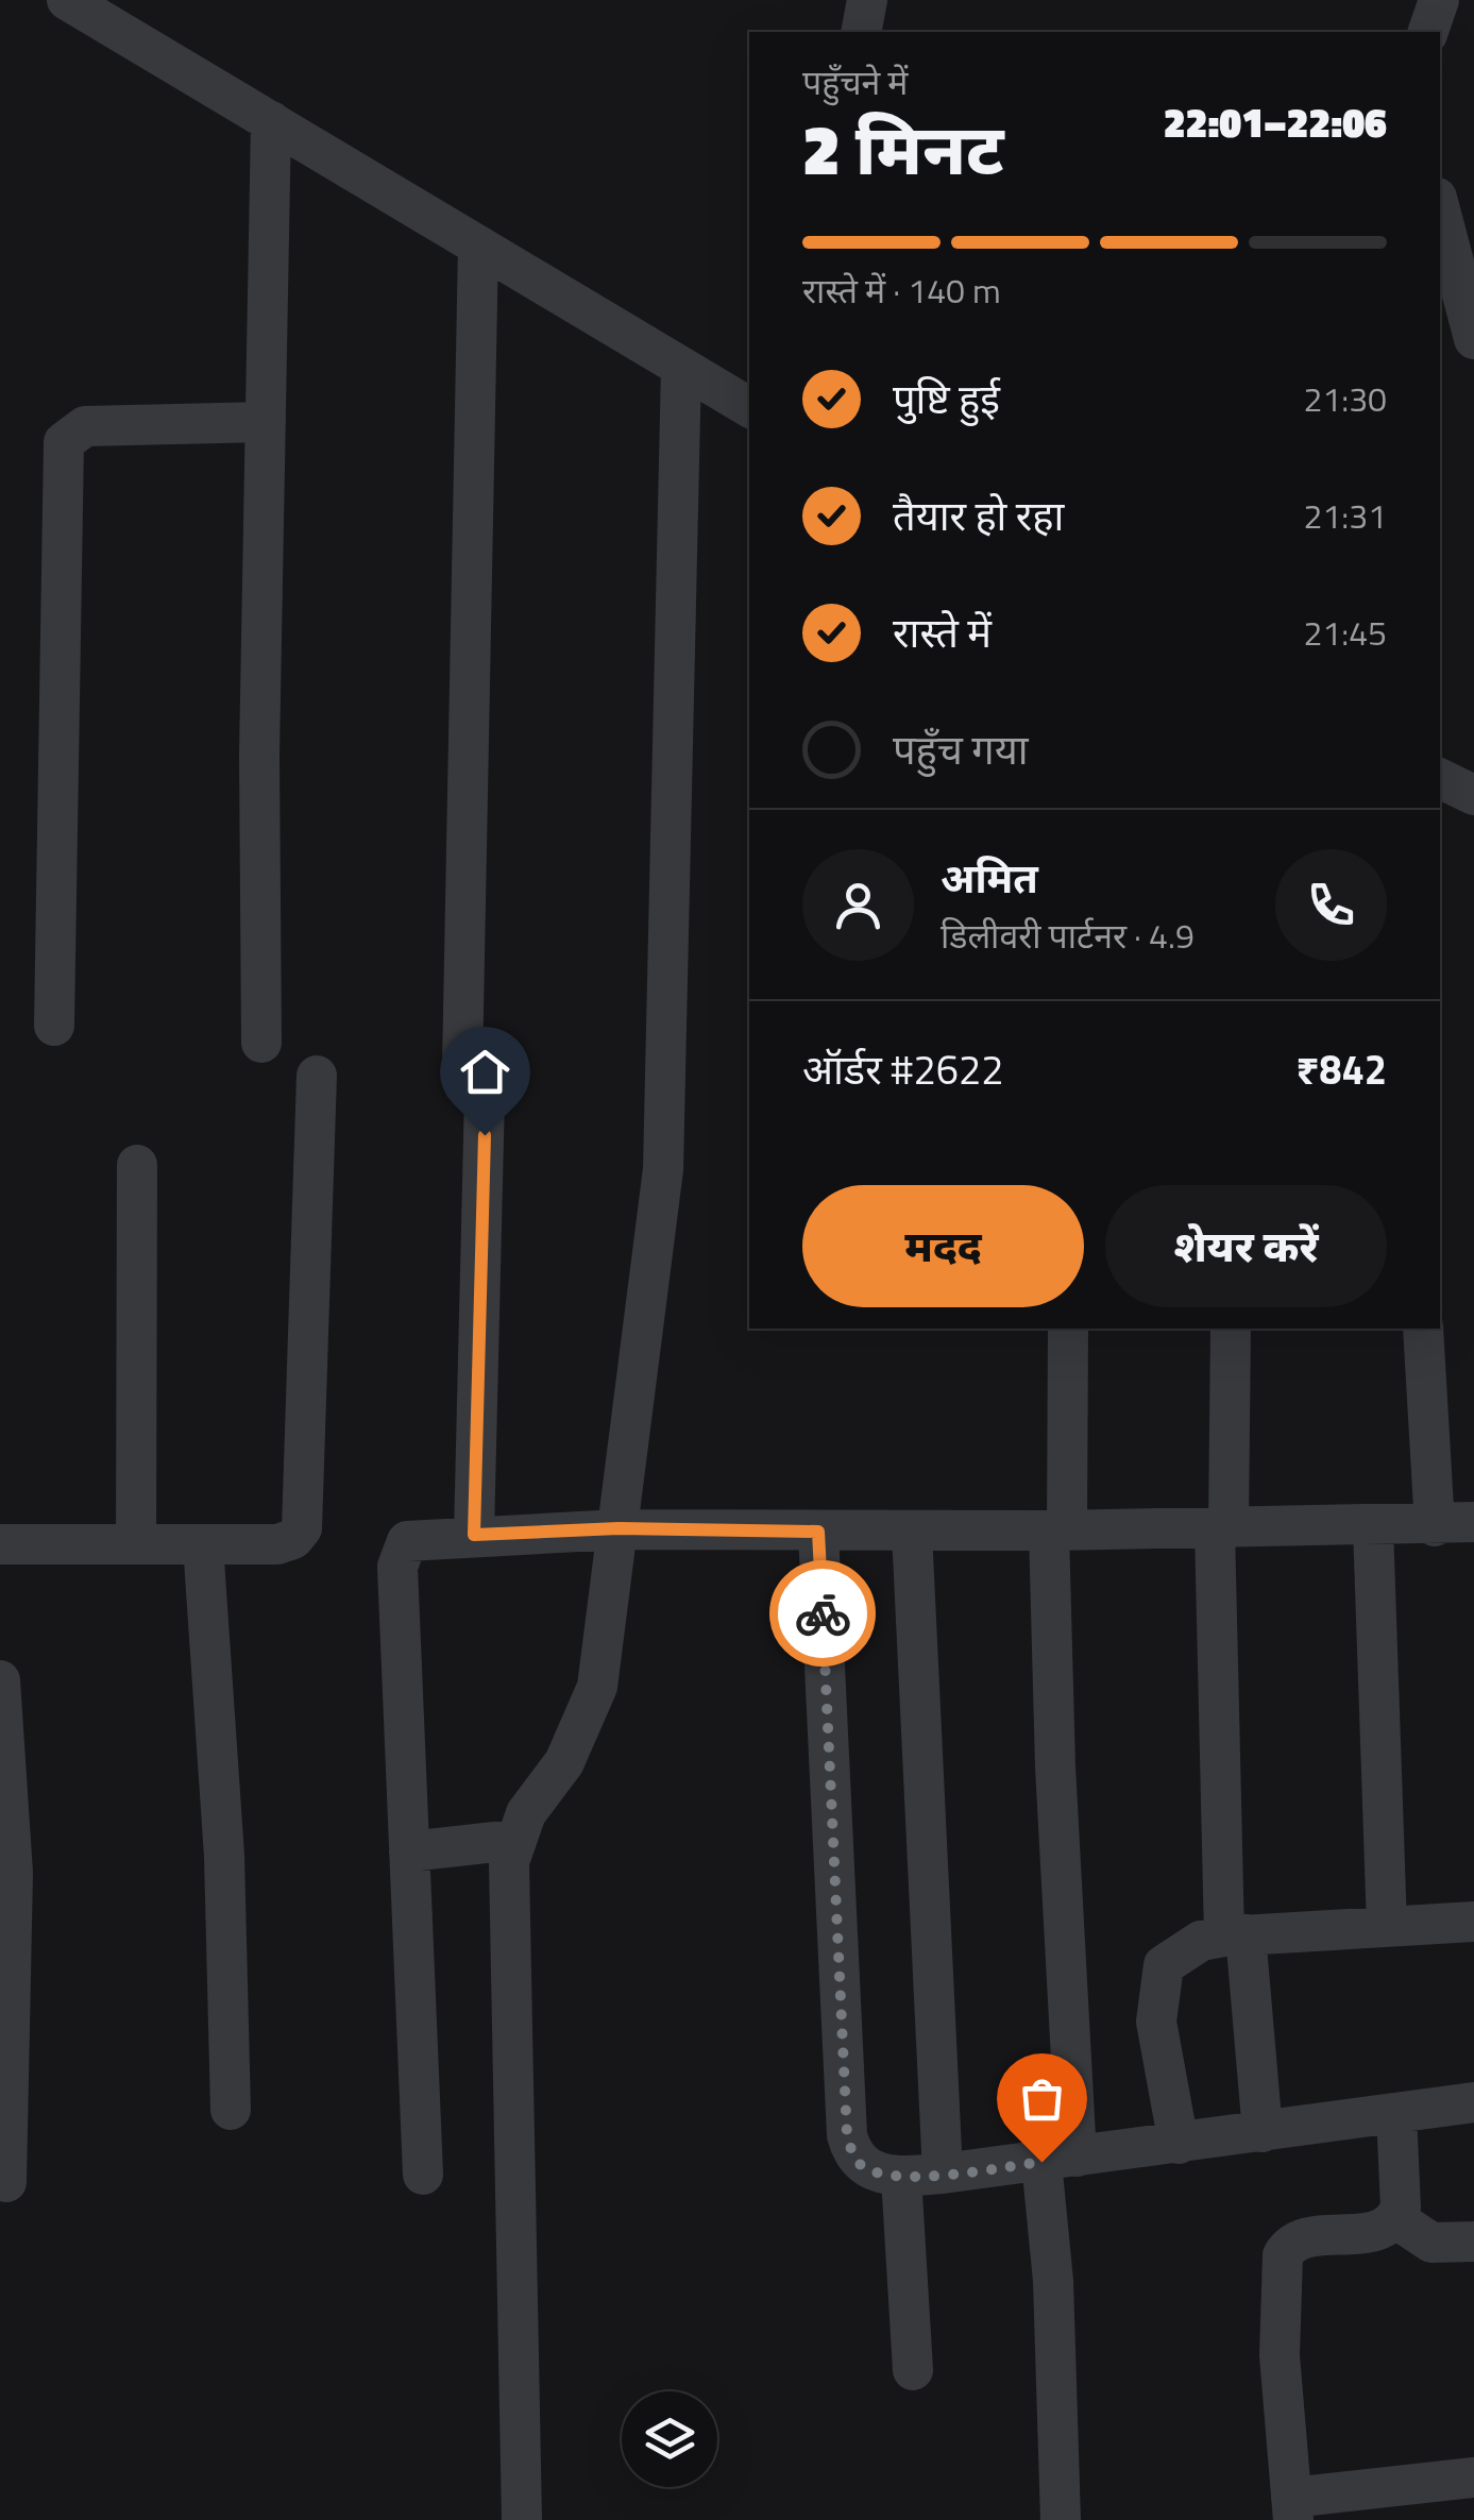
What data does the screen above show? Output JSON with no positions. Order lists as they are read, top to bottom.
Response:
{
  "page": {
    "heading": ["2 मिनट", "पहुँचने में", "22:01–22:06"],
    "panel": [
      "अमित",
      "डिलीवरी पार्टनर · 4.9",
      "ऑर्डर #2622",
      "₹842"
    ],
    "bar": "रास्ते में · 140 m",
    "list": [
      ["पुष्टि हुई", "21:30"],
      ["तैयार हो रहा", "21:31"],
      ["रास्ते में", "21:45"],
      "पहुँच गया"
    ],
    "buttons": ["मदद", "शेयर करें"]
  }
}
